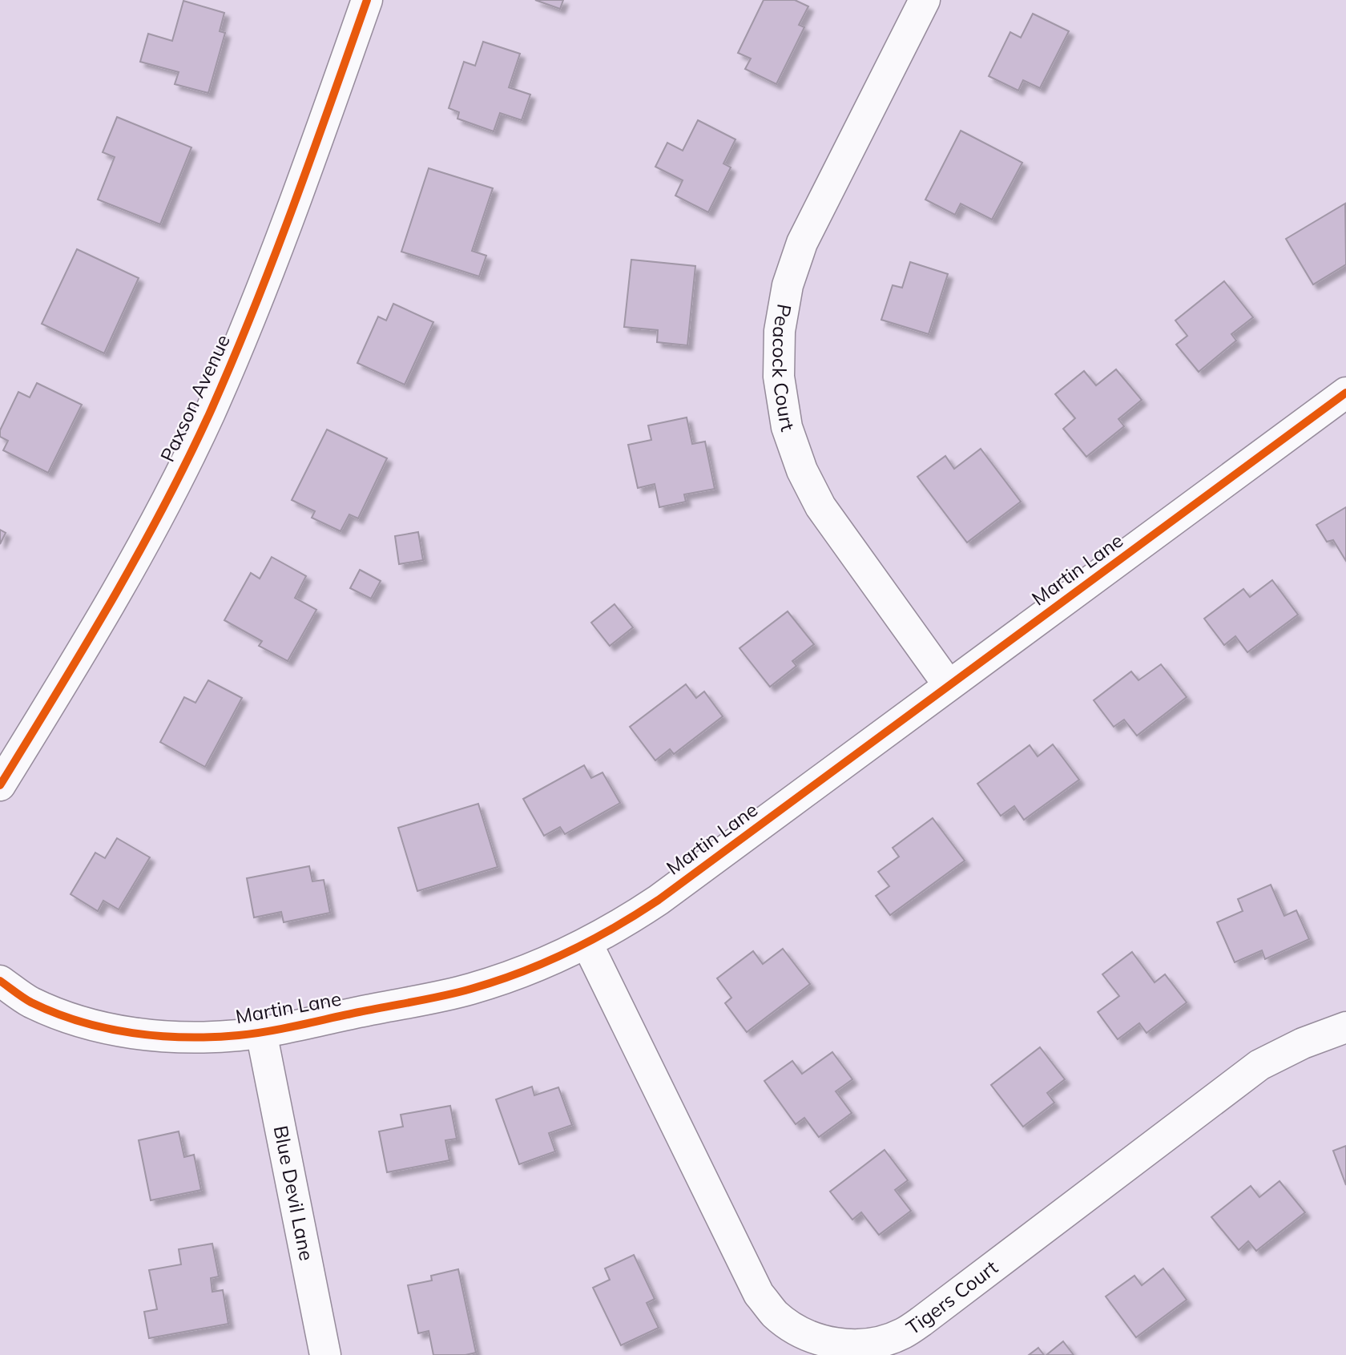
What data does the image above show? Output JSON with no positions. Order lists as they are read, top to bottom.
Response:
{
  "streets": {
    "street": [
      "Peacock Court",
      "Paxson Avenue",
      "Martin Lane",
      "Blue Devil Lane",
      "Tigers Court"
    ]
  },
  "crossings": [
    ["Peacock Court", "Martin Lane"],
    ["Martin Lane", "Blue Devil Lane"],
    ["Martin Lane", "Tigers Court"]
  ]
}
